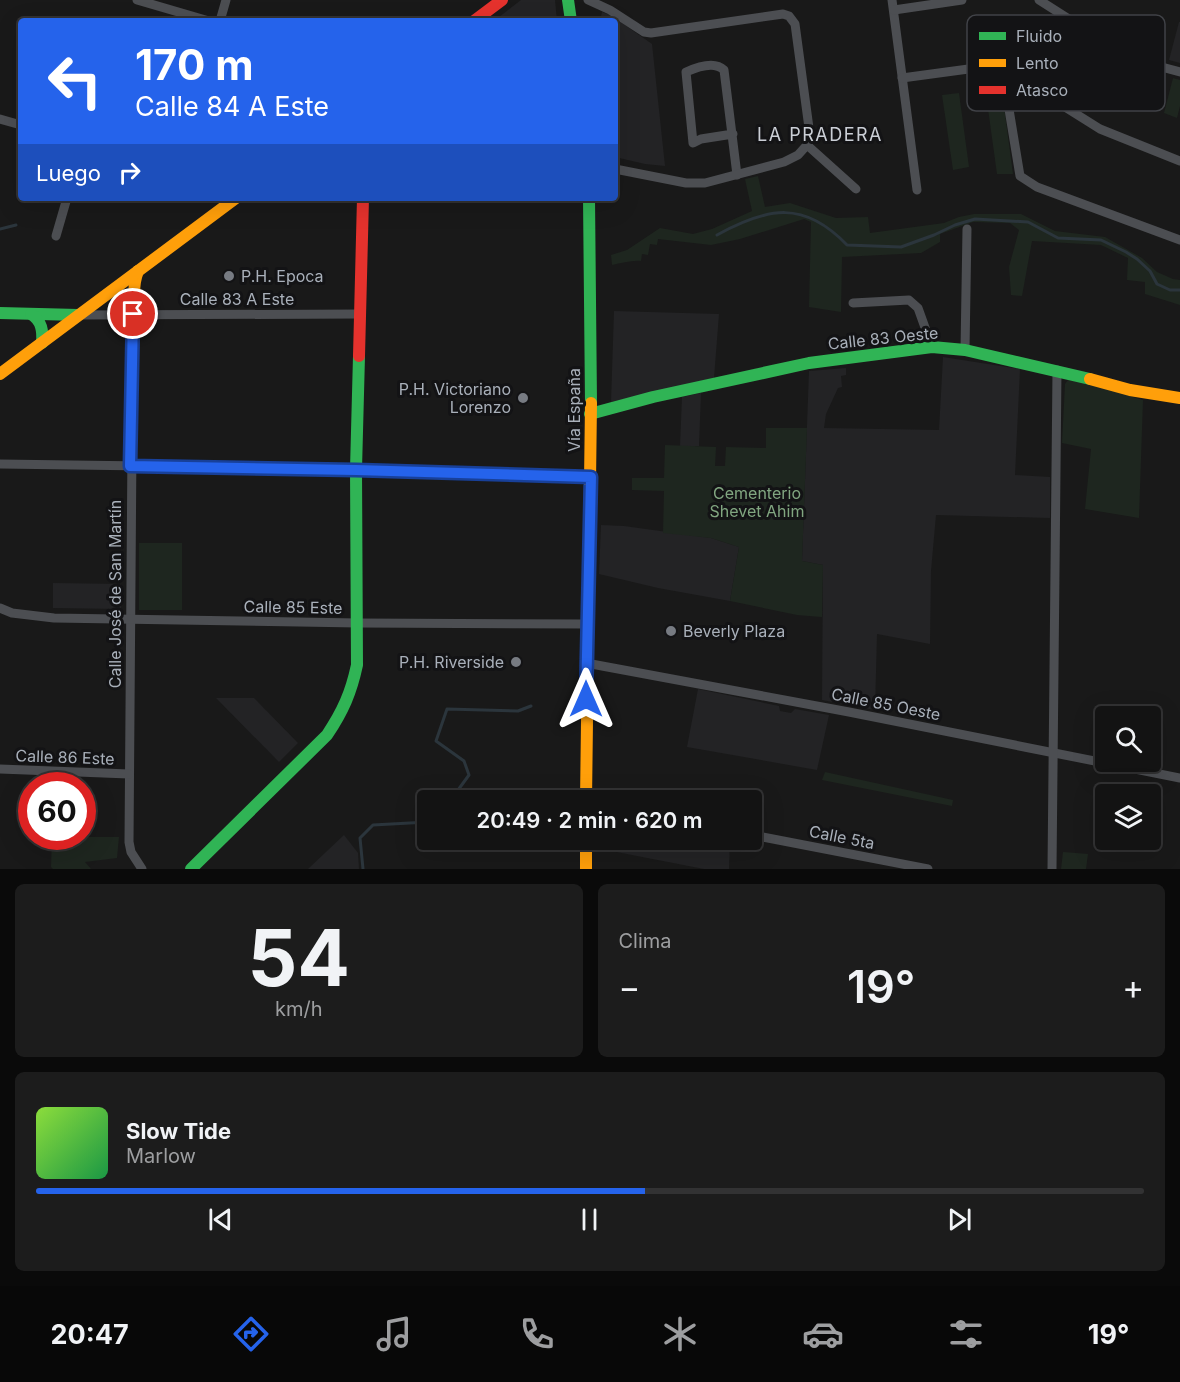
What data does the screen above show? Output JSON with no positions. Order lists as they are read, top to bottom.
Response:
{
  "streets": {
    "street": [
      "Calle 83 A Este",
      "Calle 83 Oeste",
      "Vía España",
      "Calle José de San Martín",
      "Calle 85 Este",
      "Calle 85 Oeste",
      "Calle 86 Este",
      "Calle 5ta"
    ]
  },
  "crossings": [
    ["Calle 83 A Este", "Calle José de San Martín"],
    ["Calle 83 Oeste", "Vía España"],
    ["Vía España", "Calle 85 Este"],
    ["Vía España", "Calle 85 Oeste"],
    ["Calle José de San Martín", "Calle 85 Este"],
    ["Calle José de San Martín", "Calle 86 Este"]
  ],
  "districts": ["LA PRADERA"],
  "parks": ["Cementerio Shevet Ahim"],
  "places": [
    "P.H. Epoca",
    "P.H. Victoriano Lorenzo",
    "Beverly Plaza",
    "P.H. Riverside"
  ],
  "legend": ["Fluido", "Lento", "Atasco"],
  "page": {
    "turn": ["170 m", "Calle 84 A Este"],
    "then": "Luego",
    "limit": "60",
    "trip": "20:49 · 2 min · 620 m",
    "tile": [
      ["54", "km/h"],
      "Clima"
    ],
    "heat": ["−", "19°", "+"],
    "song": ["Slow Tide", "Marlow"],
    "tabs": ["20:47", "19°"]
  }
}
